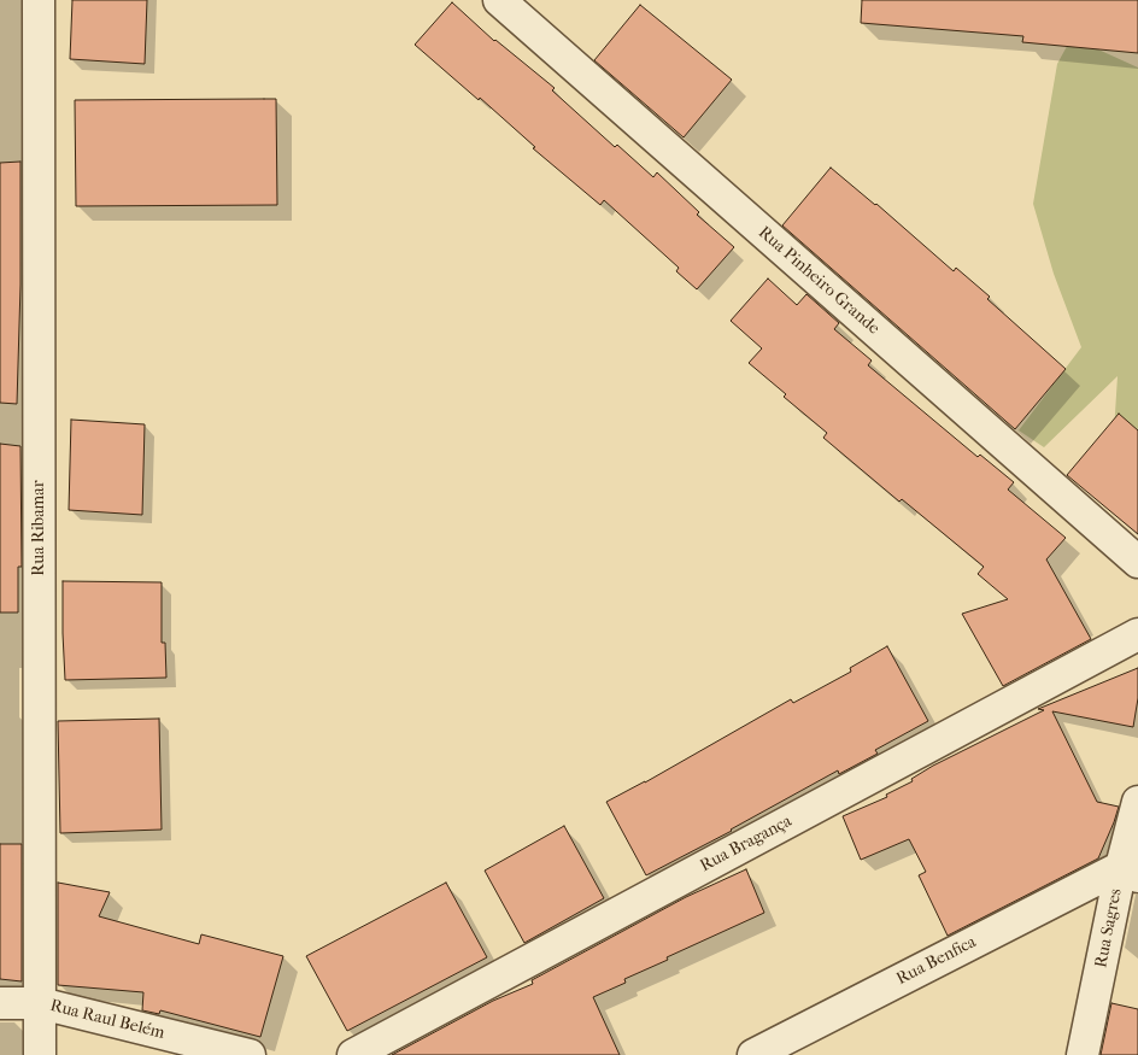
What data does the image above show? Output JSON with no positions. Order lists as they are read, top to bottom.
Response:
{
  "streets": {
    "street": [
      "Rua Pinheiro Grande",
      "Rua Ribamar",
      "Rua Bragança",
      "Rua Sagres",
      "Rua Benfica",
      "Rua Raul Belém"
    ]
  },
  "crossings": [
    ["Rua Ribamar", "Rua Raul Belém"],
    ["Rua Sagres", "Rua Benfica"]
  ]
}
